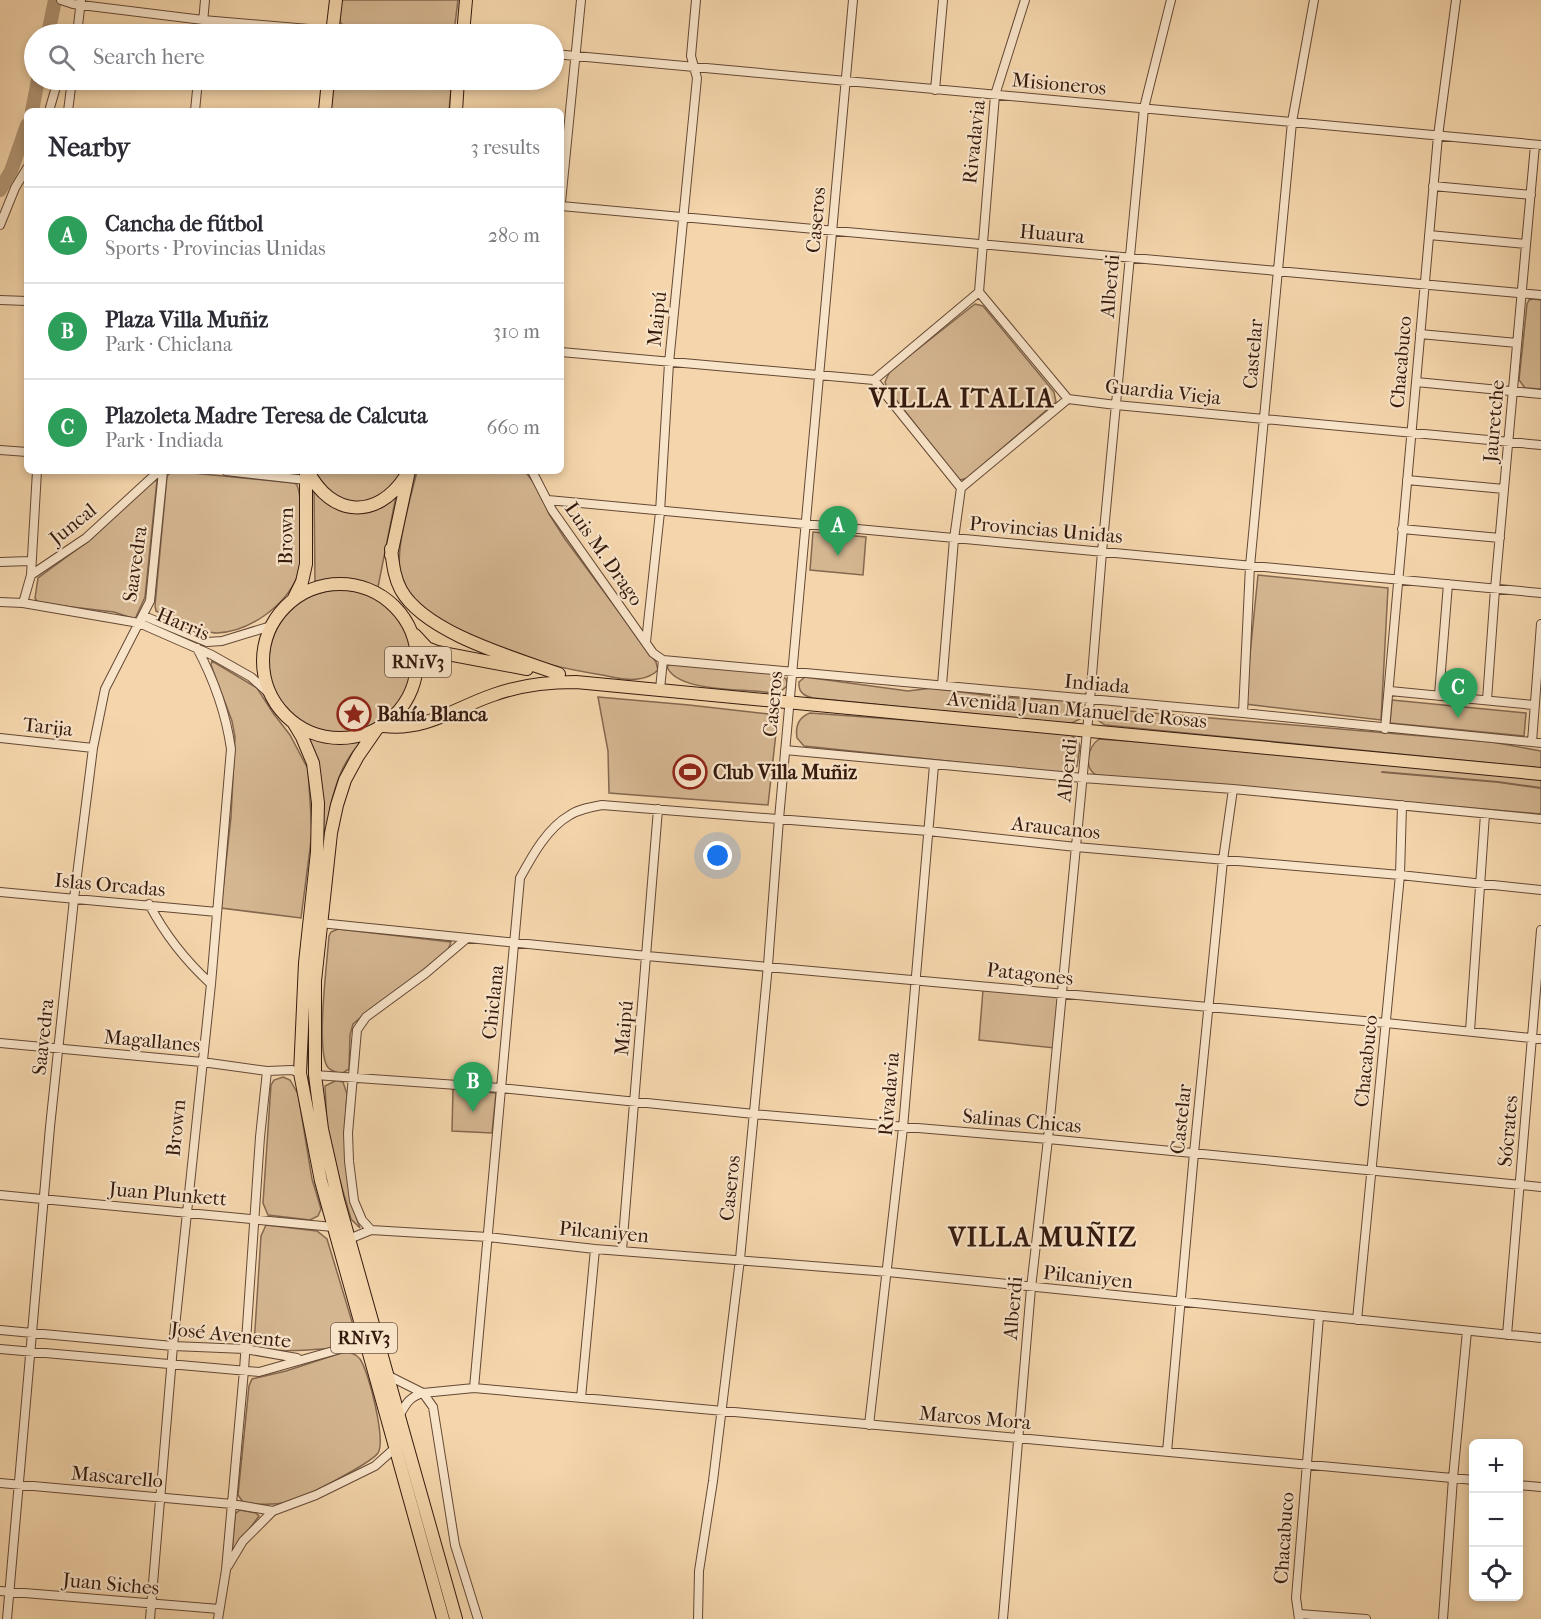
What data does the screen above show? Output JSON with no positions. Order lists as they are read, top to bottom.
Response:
{
  "streets": {
    "main road": ["Brown", "RN1V3", "Avenida Juan Manuel de Rosas"],
    "street": [
      "Misioneros",
      "Rivadavia",
      "Caseros",
      "Huaura",
      "Alberdi",
      "Maipú",
      "Castelar",
      "Chacabuco",
      "Guardia Vieja",
      "Jauretche",
      "Juncal",
      "Provincias Unidas",
      "Luis M. Drago",
      "Saavedra",
      "Harris",
      "Indiada",
      "Tarija",
      "Araucanos",
      "Islas Orcadas",
      "Patagones",
      "Chiclana",
      "Magallanes",
      "Salinas Chicas",
      "Sócrates",
      "Juan Plunkett",
      "Pilcaniyen",
      "José Avenente",
      "Marcos Mora",
      "Mascarello",
      "Juan Siches"
    ]
  },
  "crossings": [
    ["Misioneros", "Rivadavia"],
    ["Misioneros", "Caseros"],
    ["Misioneros", "Alberdi"],
    ["Misioneros", "Maipú"],
    ["Misioneros", "Castelar"],
    ["Misioneros", "Chacabuco"],
    ["Misioneros", "Jauretche"],
    ["Rivadavia", "Huaura"],
    ["Rivadavia", "Araucanos"],
    ["Rivadavia", "Patagones"],
    ["Rivadavia", "Salinas Chicas"],
    ["Rivadavia", "Pilcaniyen"],
    ["Rivadavia", "Marcos Mora"],
    ["Caseros", "Huaura"],
    ["Caseros", "Provincias Unidas"],
    ["Caseros", "Indiada"],
    ["Caseros", "Avenida Juan Manuel de Rosas"],
    ["Caseros", "Araucanos"],
    ["Caseros", "Patagones"],
    ["Caseros", "Salinas Chicas"],
    ["Caseros", "Pilcaniyen"],
    ["Caseros", "Marcos Mora"],
    ["Huaura", "Alberdi"],
    ["Huaura", "Maipú"],
    ["Huaura", "Castelar"],
    ["Huaura", "Chacabuco"],
    ["Huaura", "Jauretche"],
    ["Alberdi", "Guardia Vieja"],
    ["Alberdi", "Provincias Unidas"],
    ["Alberdi", "Indiada"],
    ["Alberdi", "Avenida Juan Manuel de Rosas"],
    ["Alberdi", "Araucanos"],
    ["Alberdi", "Patagones"],
    ["Alberdi", "Salinas Chicas"],
    ["Alberdi", "Pilcaniyen"],
    ["Alberdi", "Marcos Mora"],
    ["Maipú", "Provincias Unidas"],
    ["Maipú", "Luis M. Drago"],
    ["Maipú", "Araucanos"],
    ["Maipú", "Patagones"],
    ["Maipú", "Salinas Chicas"],
    ["Maipú", "Pilcaniyen"],
    ["Castelar", "Guardia Vieja"],
    ["Castelar", "Provincias Unidas"],
    ["Castelar", "Indiada"],
    ["Castelar", "Araucanos"],
    ["Castelar", "Patagones"],
    ["Castelar", "Salinas Chicas"],
    ["Castelar", "Pilcaniyen"],
    ["Castelar", "Marcos Mora"],
    ["Chacabuco", "Guardia Vieja"],
    ["Chacabuco", "Provincias Unidas"],
    ["Chacabuco", "Indiada"],
    ["Chacabuco", "Araucanos"],
    ["Chacabuco", "Patagones"],
    ["Chacabuco", "Salinas Chicas"],
    ["Chacabuco", "Pilcaniyen"],
    ["Chacabuco", "Marcos Mora"],
    ["Guardia Vieja", "Jauretche"],
    ["Jauretche", "Provincias Unidas"],
    ["Provincias Unidas", "Luis M. Drago"],
    ["Brown", "Harris"],
    ["Brown", "RN1V3"],
    ["Brown", "Avenida Juan Manuel de Rosas"],
    ["Brown", "Islas Orcadas"],
    ["Brown", "Magallanes"],
    ["Brown", "Juan Plunkett"],
    ["Brown", "José Avenente"],
    ["Brown", "Mascarello"],
    ["Brown", "Juan Siches"],
    ["Luis M. Drago", "Indiada"],
    ["Saavedra", "Harris"],
    ["Saavedra", "Tarija"],
    ["Saavedra", "Islas Orcadas"],
    ["Saavedra", "Magallanes"],
    ["Saavedra", "Juan Plunkett"],
    ["Saavedra", "José Avenente"],
    ["Saavedra", "Mascarello"],
    ["Saavedra", "Juan Siches"],
    ["Harris", "RN1V3"],
    ["Harris", "Avenida Juan Manuel de Rosas"],
    ["RN1V3", "Avenida Juan Manuel de Rosas"],
    ["RN1V3", "Magallanes"],
    ["RN1V3", "Juan Plunkett"],
    ["Araucanos", "Chiclana"],
    ["Patagones", "Chiclana"],
    ["Patagones", "Sócrates"],
    ["Chiclana", "Salinas Chicas"],
    ["Chiclana", "Pilcaniyen"],
    ["Chiclana", "Marcos Mora"],
    ["Salinas Chicas", "Sócrates"],
    ["Sócrates", "Pilcaniyen"]
  ],
  "districts": ["VILLA ITALIA", "VILLA MUÑIZ"],
  "places": {
    "place": ["Bahía Blanca"],
    "sports": ["Club Villa Muñiz"]
  },
  "page": {
    "search": "Search here",
    "heading": ["Nearby", "3 results"],
    "list": [
      {
        "mark": "A",
        "name": "Cancha de fútbol",
        "note": "Sports · Provincias Unidas",
        "value": "280 m"
      },
      {
        "mark": "B",
        "name": "Plaza Villa Muñiz",
        "note": "Park · Chiclana",
        "value": "310 m"
      },
      {
        "mark": "C",
        "name": "Plazoleta Madre Teresa de Calcuta",
        "note": "Park · Indiada",
        "value": "660 m"
      }
    ],
    "pins": ["A", "C", "B"],
    "map_buttons": ["+", "−"]
  }
}
